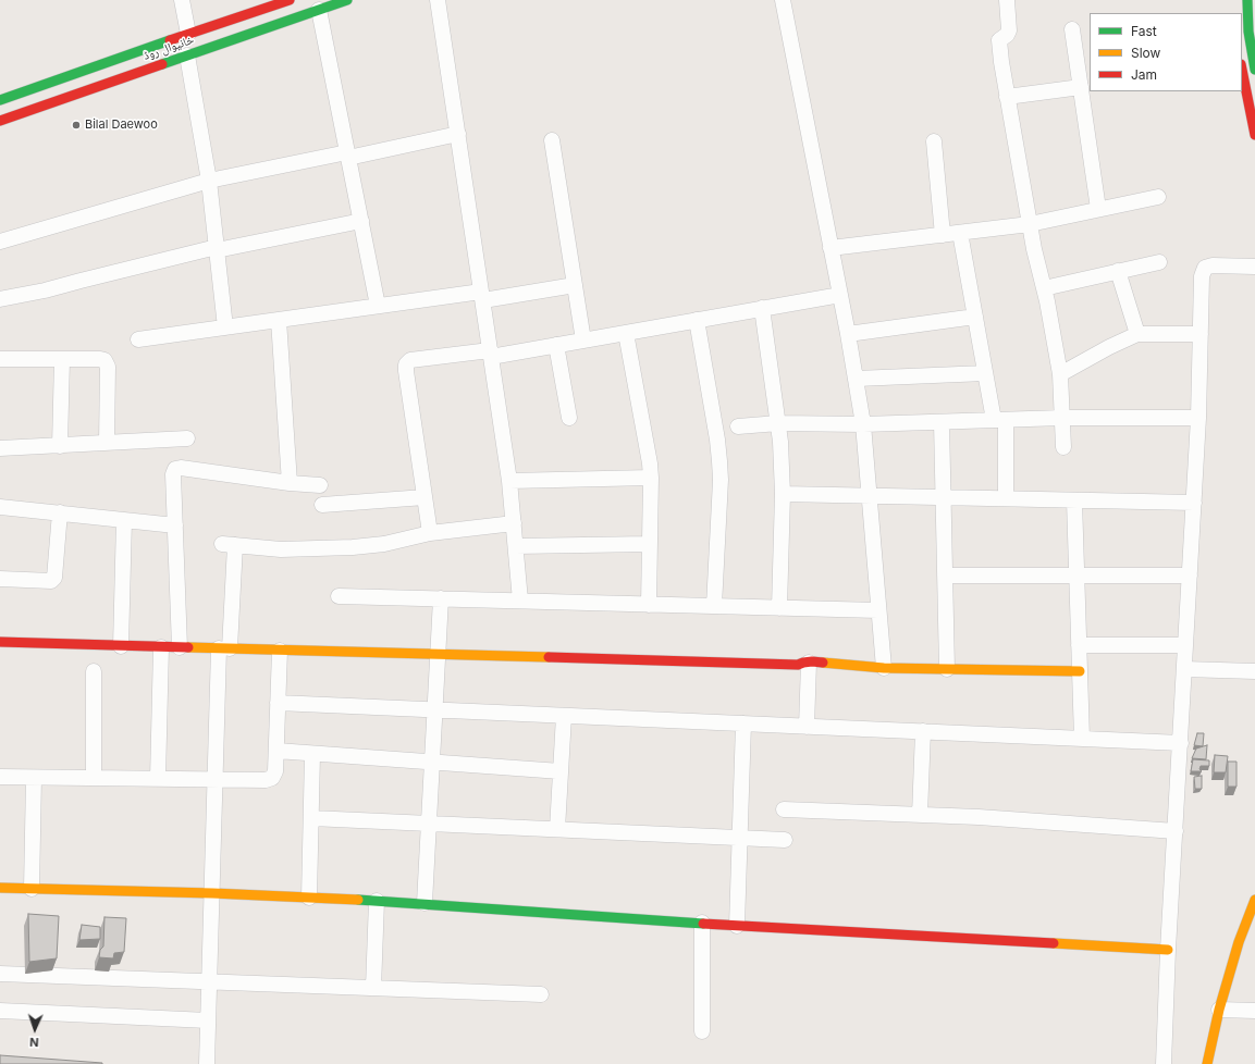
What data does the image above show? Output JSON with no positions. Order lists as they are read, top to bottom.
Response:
{
  "streets": {
    "street": ["خانیوال روڈ"]
  },
  "places": ["Bilal Daewoo"],
  "legend": ["Fast", "Slow", "Jam"],
  "north": "bottom"
}
